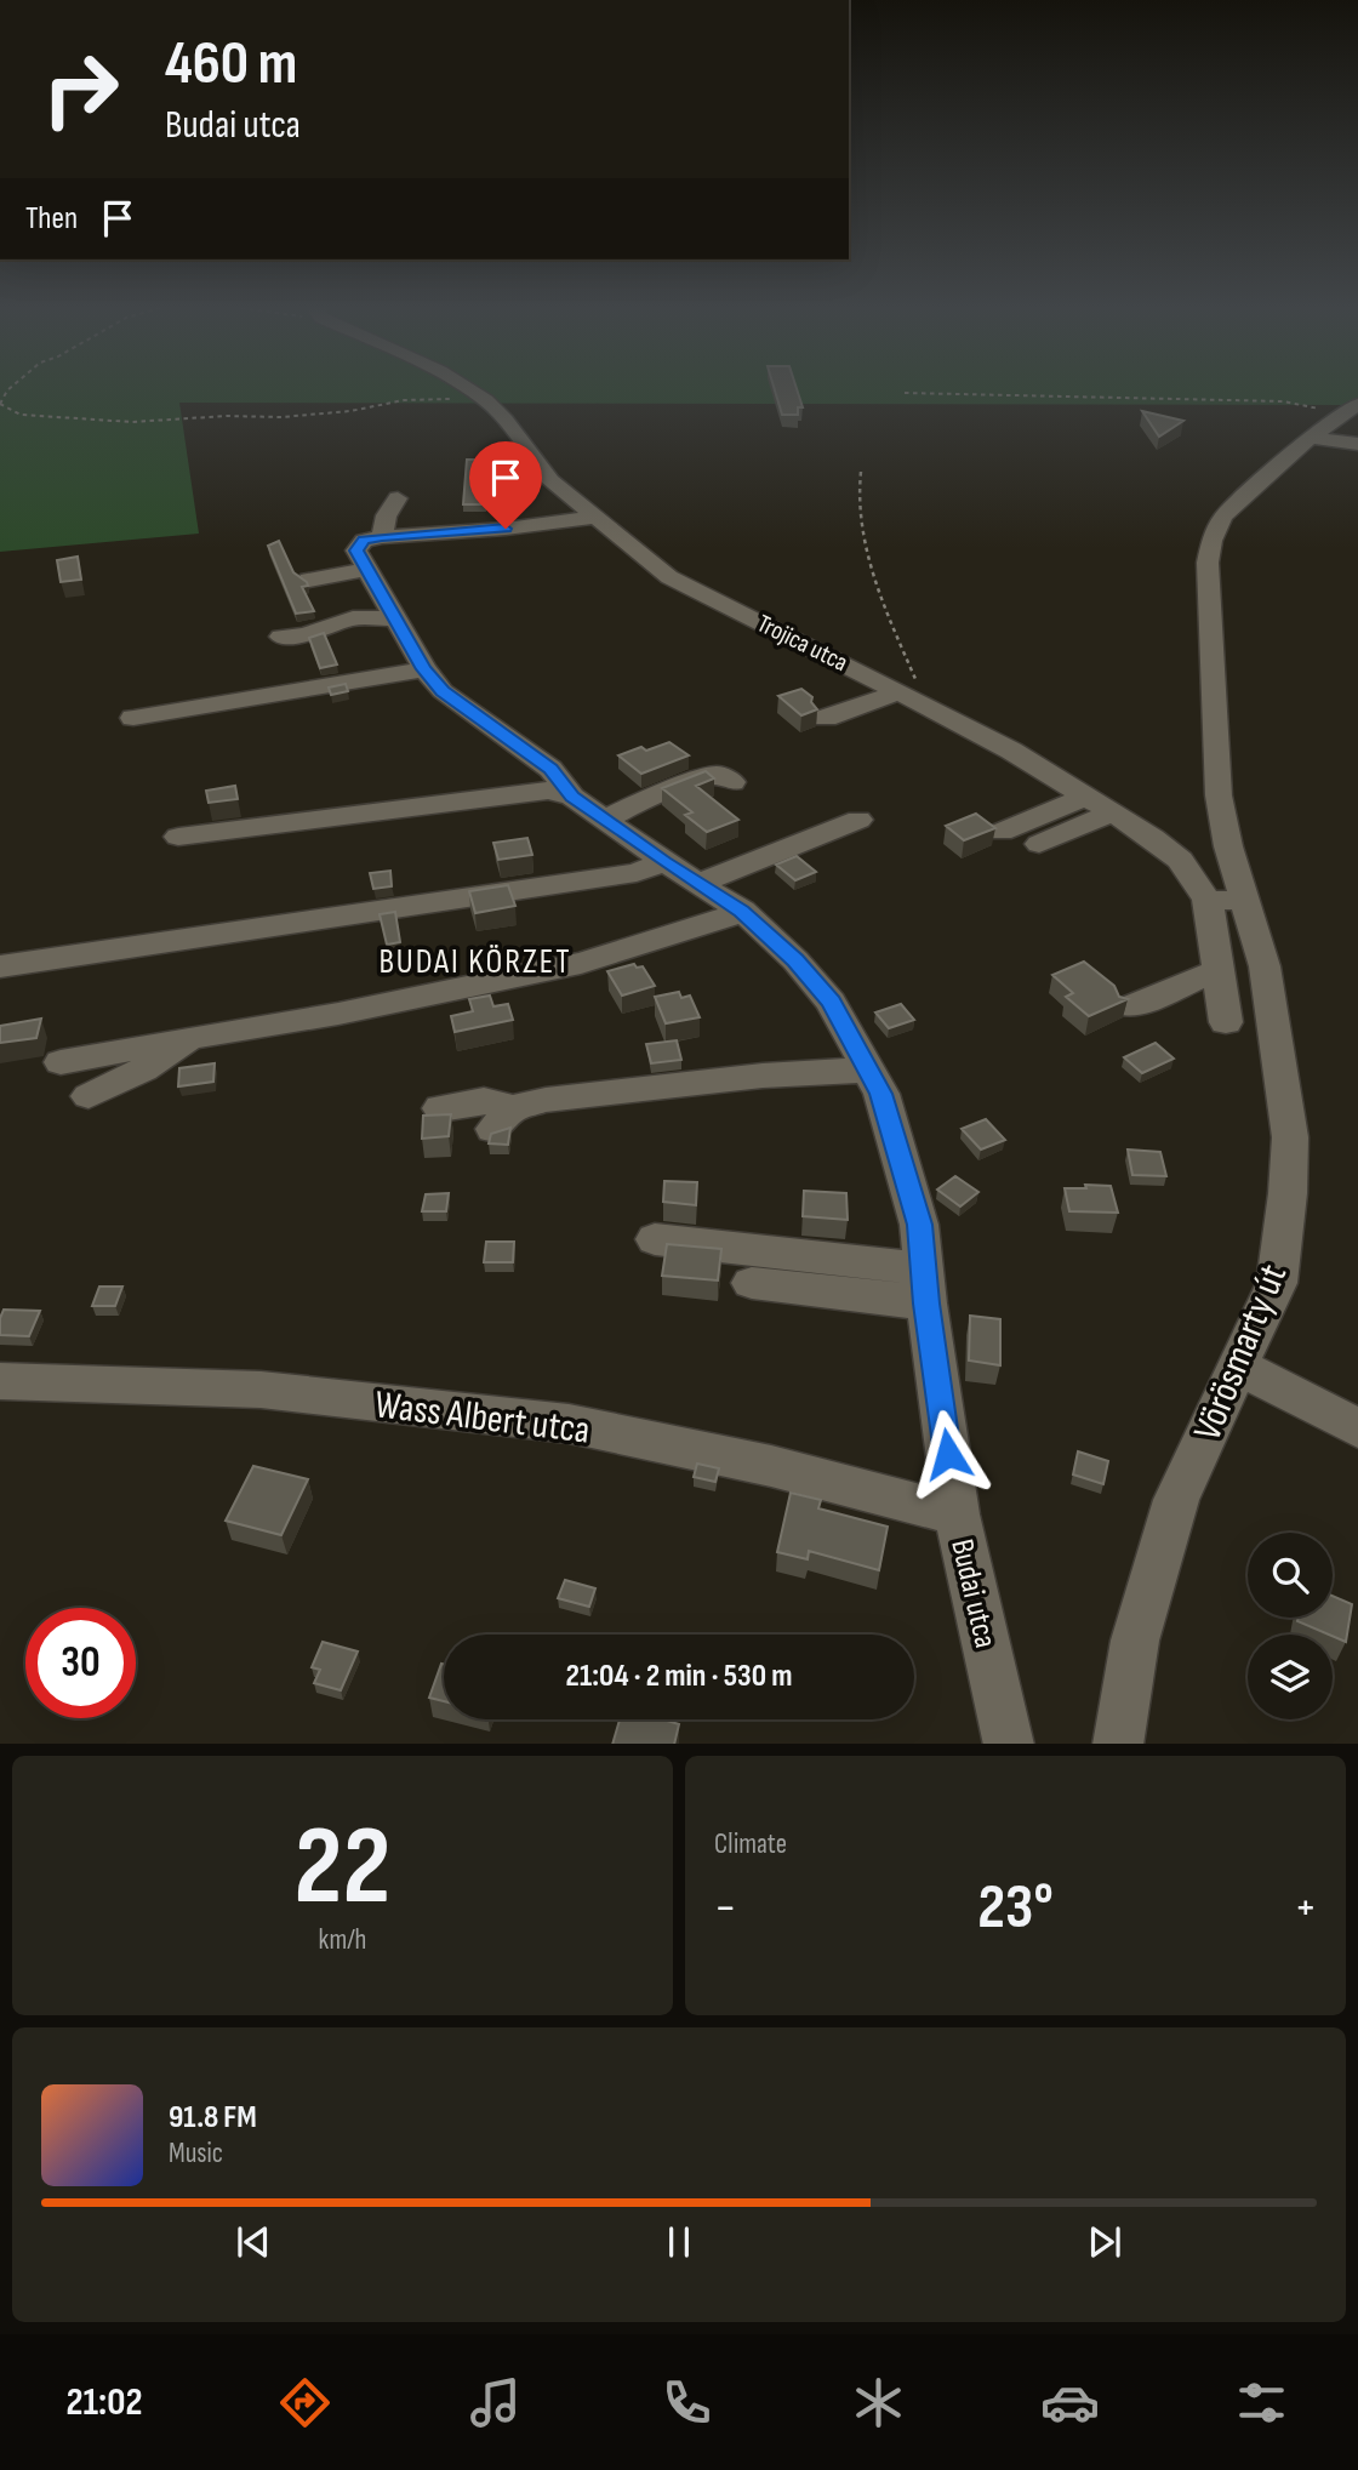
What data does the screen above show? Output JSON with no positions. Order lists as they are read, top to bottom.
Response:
{
  "streets": {
    "street": [
      "Trojica utca",
      "Vörösmarty út",
      "Wass Albert utca",
      "Budai utca"
    ]
  },
  "crossings": [
    ["Trojica utca", "Vörösmarty út"],
    ["Wass Albert utca", "Budai utca"]
  ],
  "districts": ["BUDAI KÖRZET"],
  "page": {
    "turn": ["460 m", "Budai utca"],
    "then": "Then",
    "limit": "30",
    "trip": "21:04 · 2 min · 530 m",
    "tile": [
      ["22", "km/h"],
      "Climate"
    ],
    "heat": ["−", "23°", "+"],
    "song": ["91.8 FM", "Music"],
    "tabs": "21:02"
  }
}
